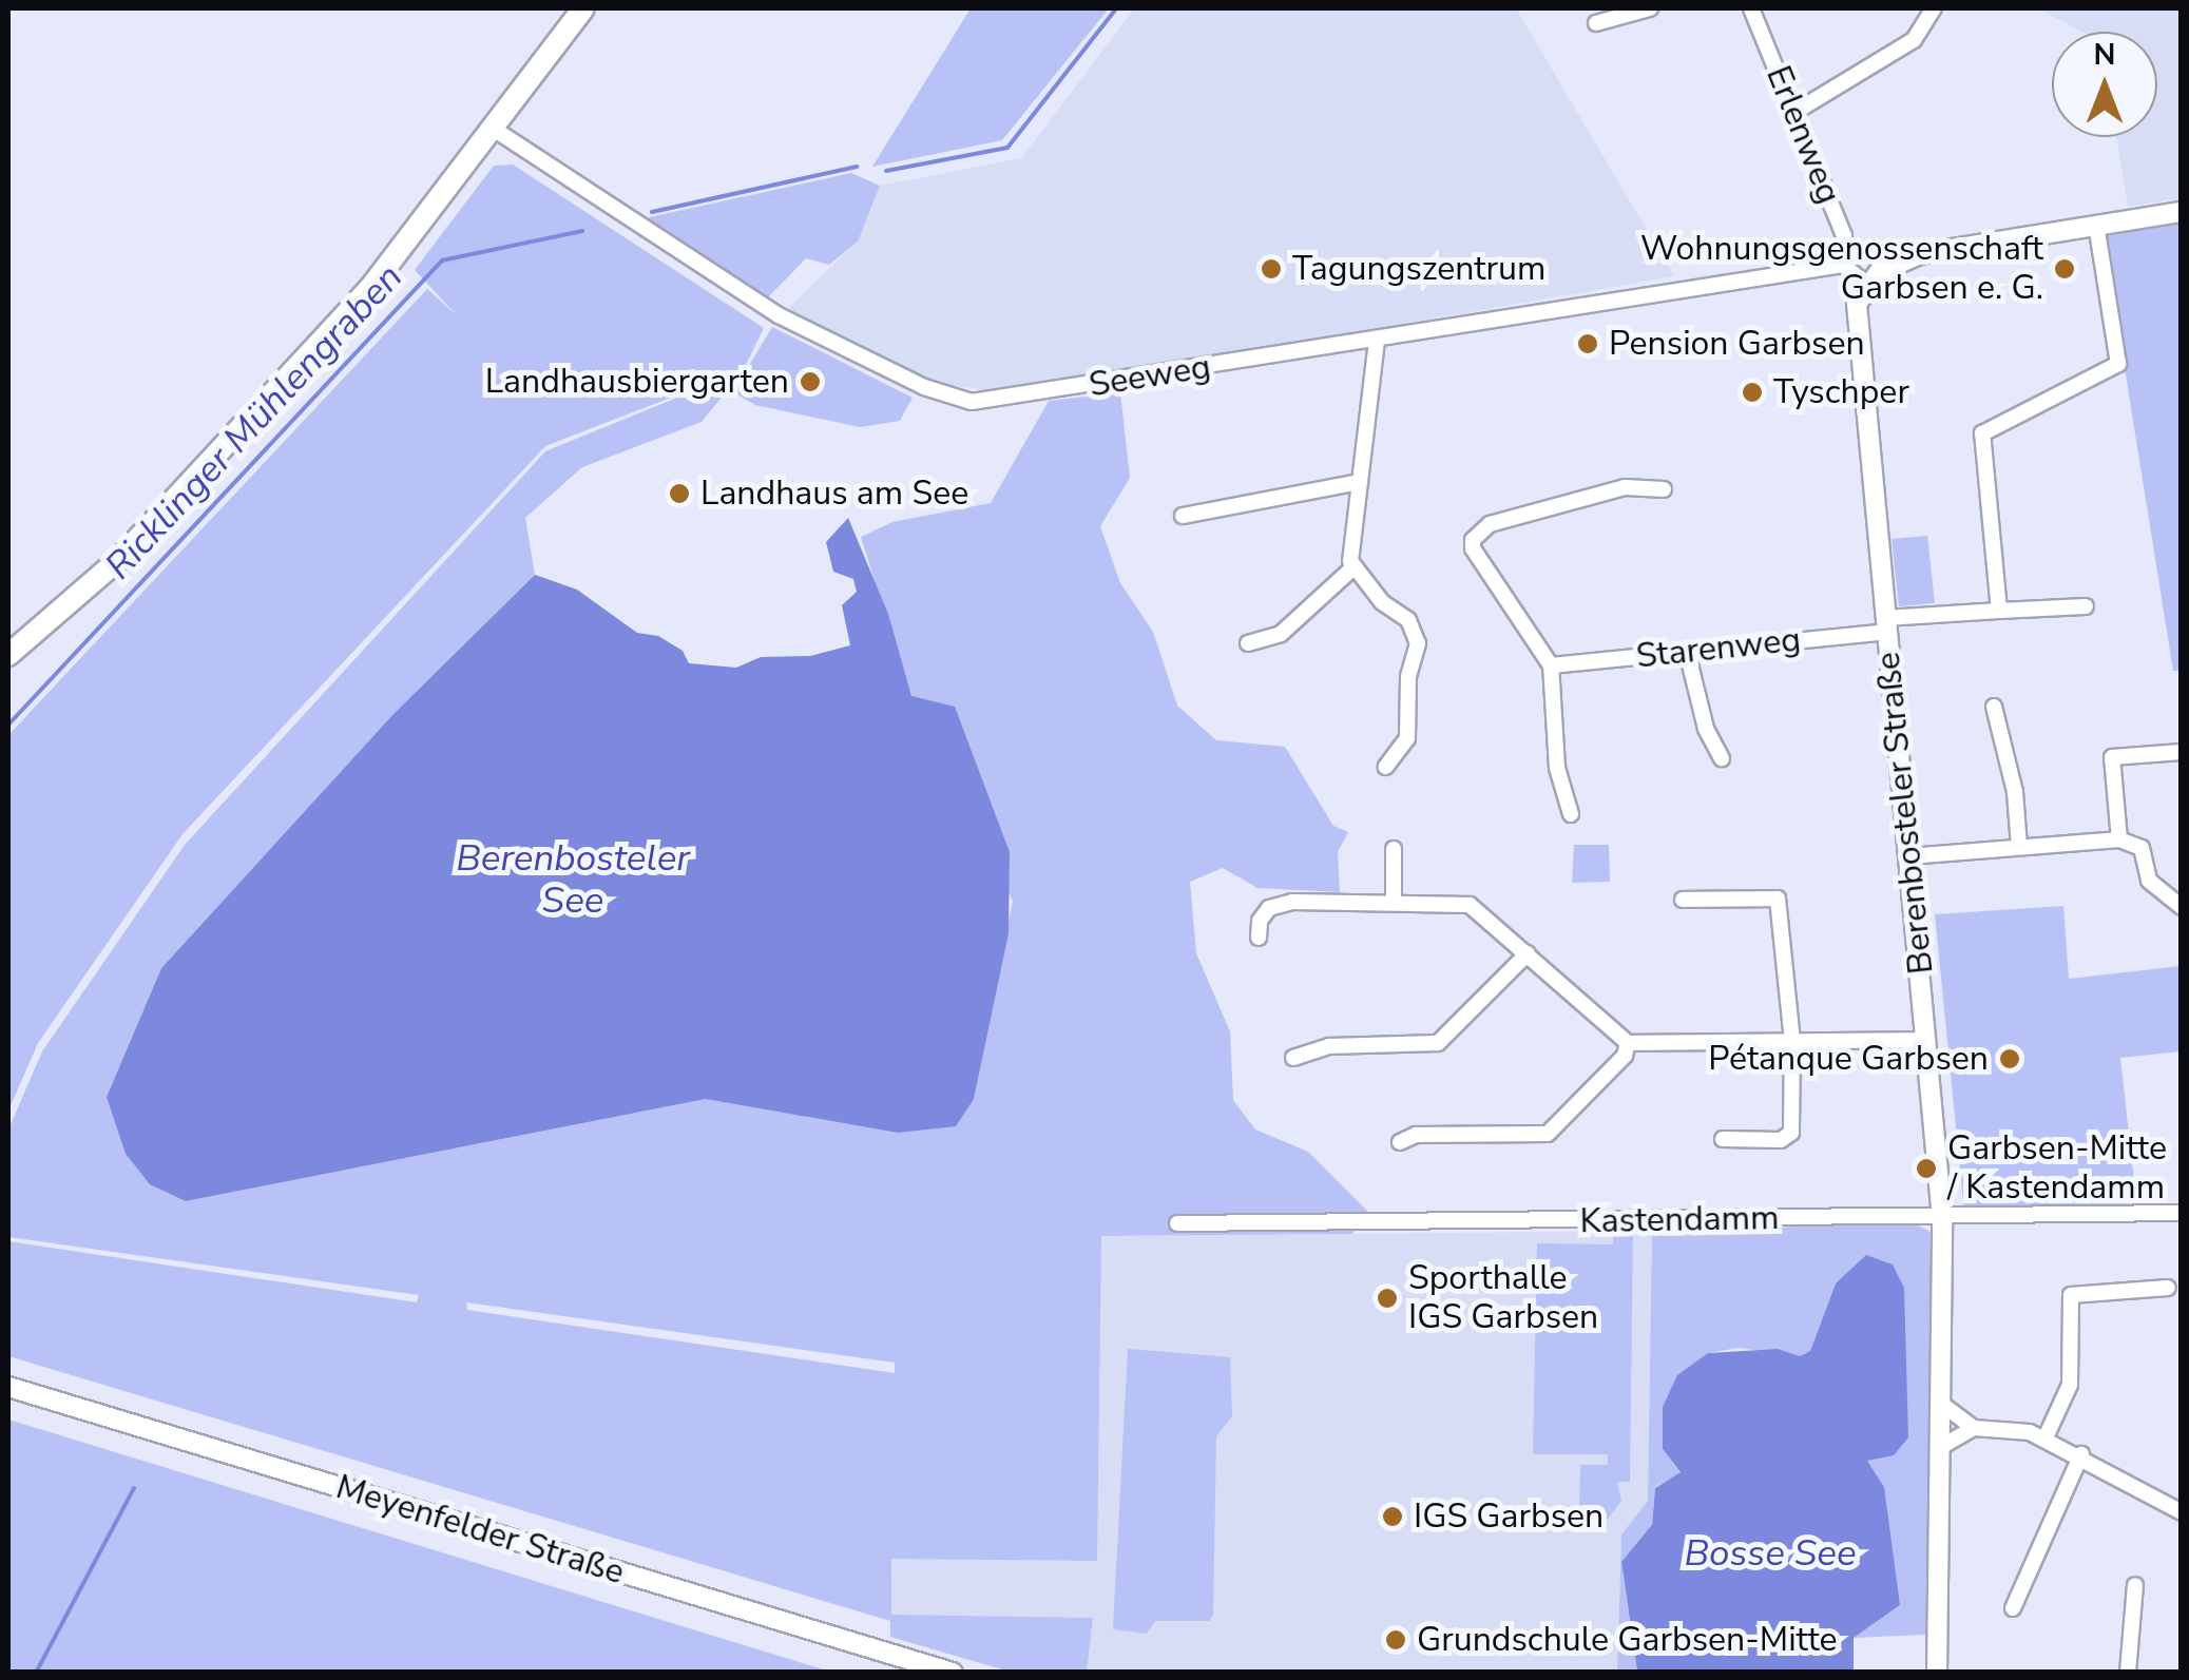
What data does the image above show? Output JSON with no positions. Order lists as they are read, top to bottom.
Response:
{
  "streets": {
    "street": [
      "Erlenweg",
      "Seeweg",
      "Starenweg",
      "Berenbosteler Straße",
      "Kastendamm",
      "Meyenfelder Straße"
    ]
  },
  "crossings": [
    ["Erlenweg", "Seeweg"],
    ["Starenweg", "Berenbosteler Straße"],
    ["Berenbosteler Straße", "Kastendamm"]
  ],
  "water": ["Ricklinger Mühlengraben", "Berenbosteler See", "Bosse See"],
  "places": [
    "Tagungszentrum",
    "Wohnungsgenossenschaft Garbsen e. G.",
    "Pension Garbsen",
    "Landhausbiergarten",
    "Tyschper",
    "Landhaus am See",
    "Pétanque Garbsen",
    "Garbsen-Mitte / Kastendamm",
    "Sporthalle IGS Garbsen",
    "IGS Garbsen",
    "Grundschule Garbsen-Mitte"
  ],
  "north": "top"
}
